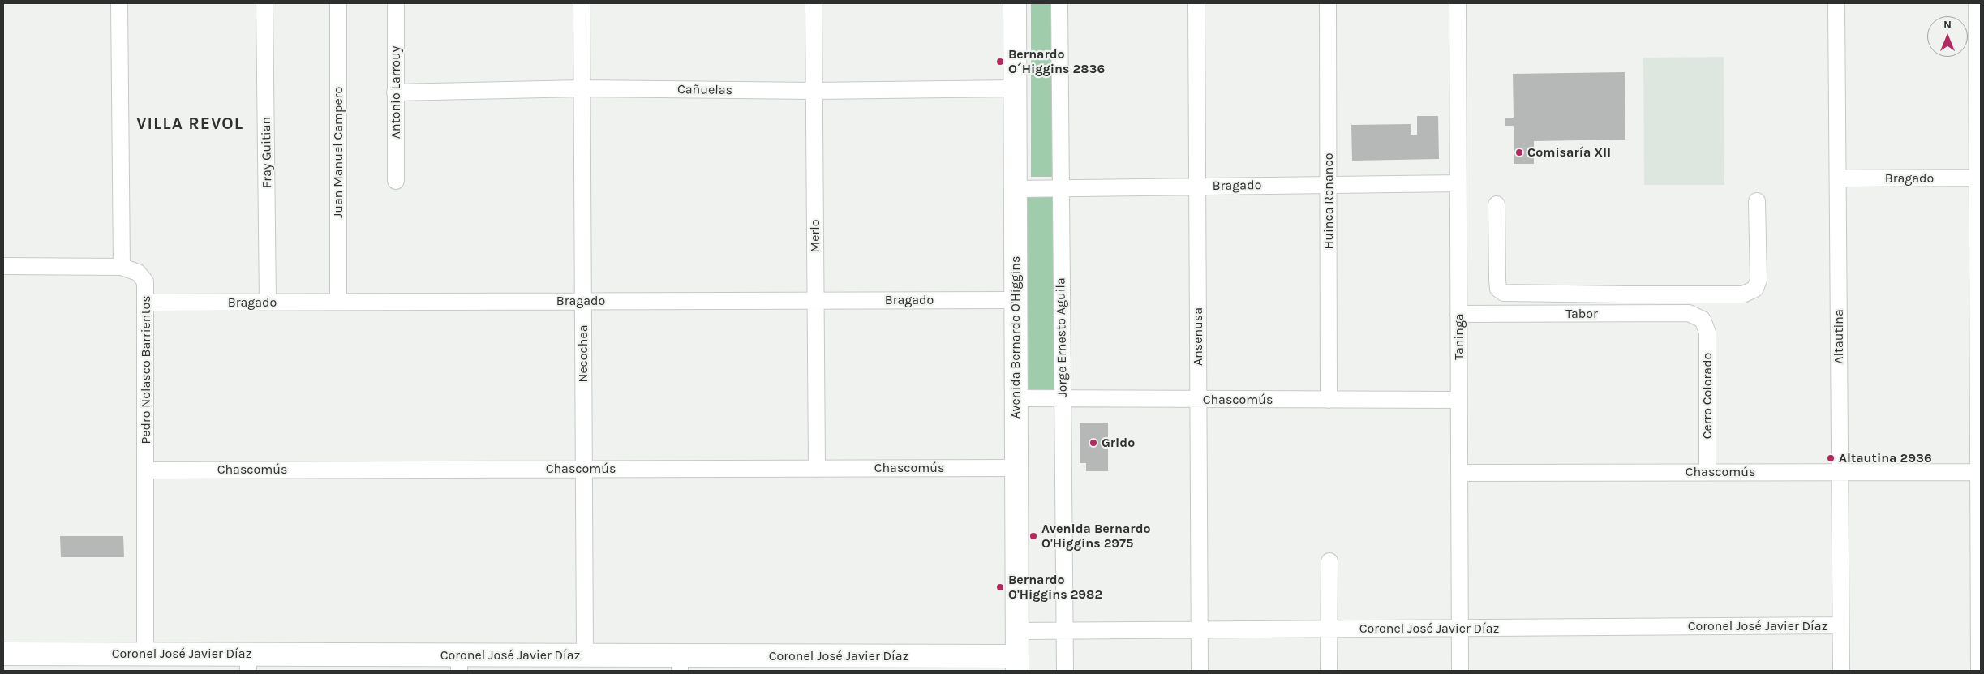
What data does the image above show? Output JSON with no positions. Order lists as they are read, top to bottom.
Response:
{
  "streets": {
    "main road": ["Avenida Bernardo O'Higgins", "Coronel José Javier Díaz"],
    "street": [
      "Cañuelas",
      "Antonio Larrouy",
      "Fray Guitian",
      "Juan Manuel Campero",
      "Bragado",
      "Huinca Renanco",
      "Merlo",
      "Tabor",
      "Ansenusa",
      "Taninga",
      "Altautina",
      "Jorge Ernesto Aguila",
      "Necochea",
      "Pedro Nolasco Barrientos",
      "Cerro Colorado",
      "Chascomús"
    ]
  },
  "crossings": [
    ["Cañuelas", "Antonio Larrouy"],
    ["Cañuelas", "Merlo"],
    ["Cañuelas", "Avenida Bernardo O'Higgins"],
    ["Cañuelas", "Necochea"],
    ["Fray Guitian", "Bragado"],
    ["Juan Manuel Campero", "Bragado"],
    ["Bragado", "Huinca Renanco"],
    ["Bragado", "Merlo"],
    ["Bragado", "Ansenusa"],
    ["Bragado", "Taninga"],
    ["Bragado", "Altautina"],
    ["Bragado", "Avenida Bernardo O'Higgins"],
    ["Bragado", "Jorge Ernesto Aguila"],
    ["Bragado", "Necochea"],
    ["Bragado", "Pedro Nolasco Barrientos"],
    ["Huinca Renanco", "Chascomús"],
    ["Merlo", "Chascomús"],
    ["Tabor", "Taninga"],
    ["Tabor", "Cerro Colorado"],
    ["Ansenusa", "Chascomús"],
    ["Ansenusa", "Coronel José Javier Díaz"],
    ["Taninga", "Chascomús"],
    ["Taninga", "Coronel José Javier Díaz"],
    ["Altautina", "Chascomús"],
    ["Altautina", "Coronel José Javier Díaz"],
    ["Avenida Bernardo O'Higgins", "Chascomús"],
    ["Avenida Bernardo O'Higgins", "Coronel José Javier Díaz"],
    ["Jorge Ernesto Aguila", "Chascomús"],
    ["Jorge Ernesto Aguila", "Coronel José Javier Díaz"],
    ["Necochea", "Chascomús"],
    ["Necochea", "Coronel José Javier Díaz"],
    ["Pedro Nolasco Barrientos", "Chascomús"],
    ["Pedro Nolasco Barrientos", "Coronel José Javier Díaz"],
    ["Cerro Colorado", "Chascomús"]
  ],
  "districts": ["VILLA REVOL"],
  "places": [
    "Bernardo O´Higgins 2836",
    "Comisaría XII",
    "Grido",
    "Altautina 2936",
    "Avenida Bernardo O'Higgins 2975",
    "Bernardo O'Higgins 2982"
  ],
  "north": "top"
}
